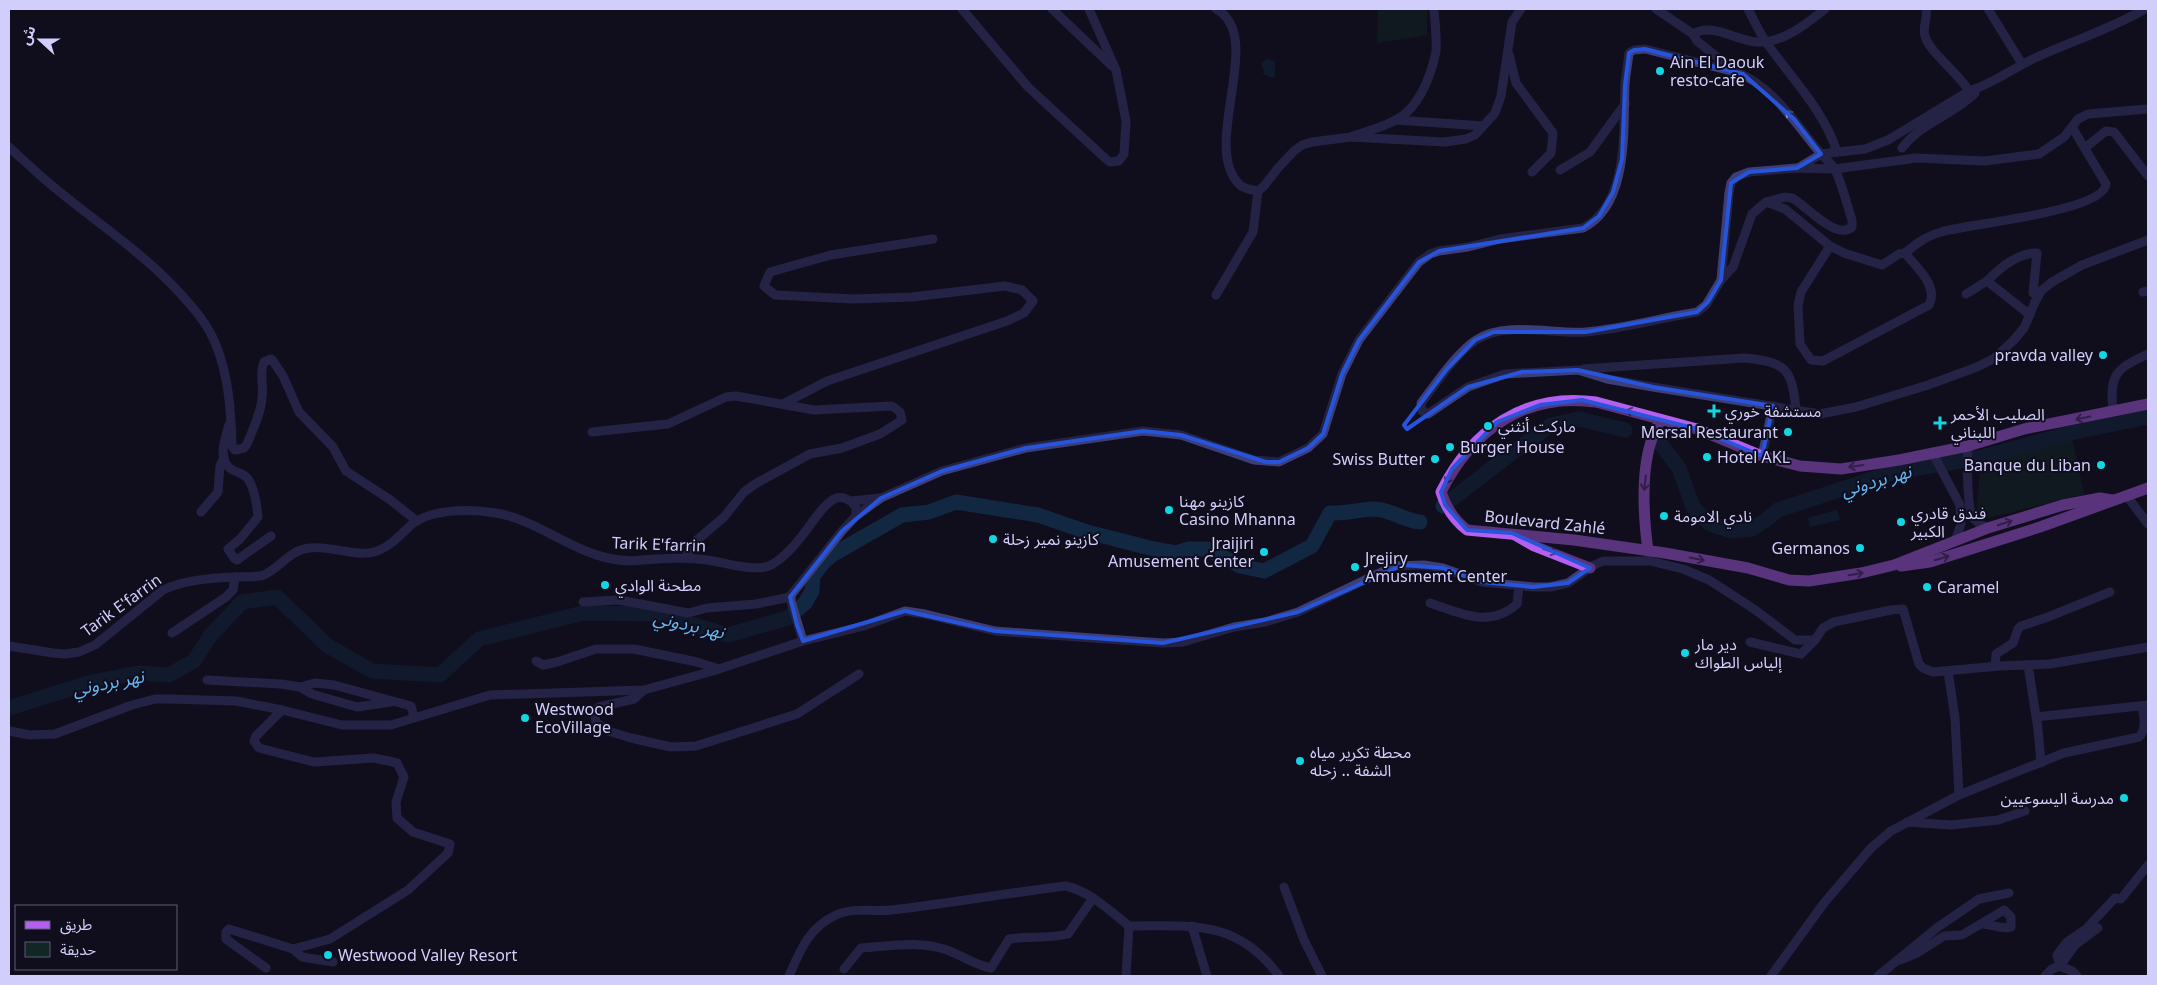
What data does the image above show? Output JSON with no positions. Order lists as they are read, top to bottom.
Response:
{
  "streets": {
    "main road": ["Boulevard Zahlé"],
    "street": ["Tarik E'farrin"]
  },
  "water": ["نهر بردوني"],
  "places": {
    "other": [
      "Ain El Daouk resto-cafe",
      "pravda valley",
      "ماركت أنثني",
      "Mersal Restaurant",
      "Burger House",
      "Hotel AKL",
      "Swiss Butter",
      "Banque du Liban",
      "كازينو مهنا Casino Mhanna",
      "نادي الامومة",
      "فندق قادري الكبير",
      "كازينو نمير زحلة",
      "Germanos",
      "Jraijiri Amusement Center",
      "Jrejiry Amusmemt Center",
      "مطحنة الوادي",
      "Caramel",
      "دير مار إلياس الطواك",
      "Westwood EcoVillage",
      "محطة تكرير مياه الشفة .. زحله",
      "مدرسة اليسوعيين",
      "Westwood Valley Resort"
    ],
    "health": ["مستشفة خوري", "الصليب الأحمر اللبناني"]
  },
  "legend": ["طريق", "حديقة"],
  "north": "left"
}
